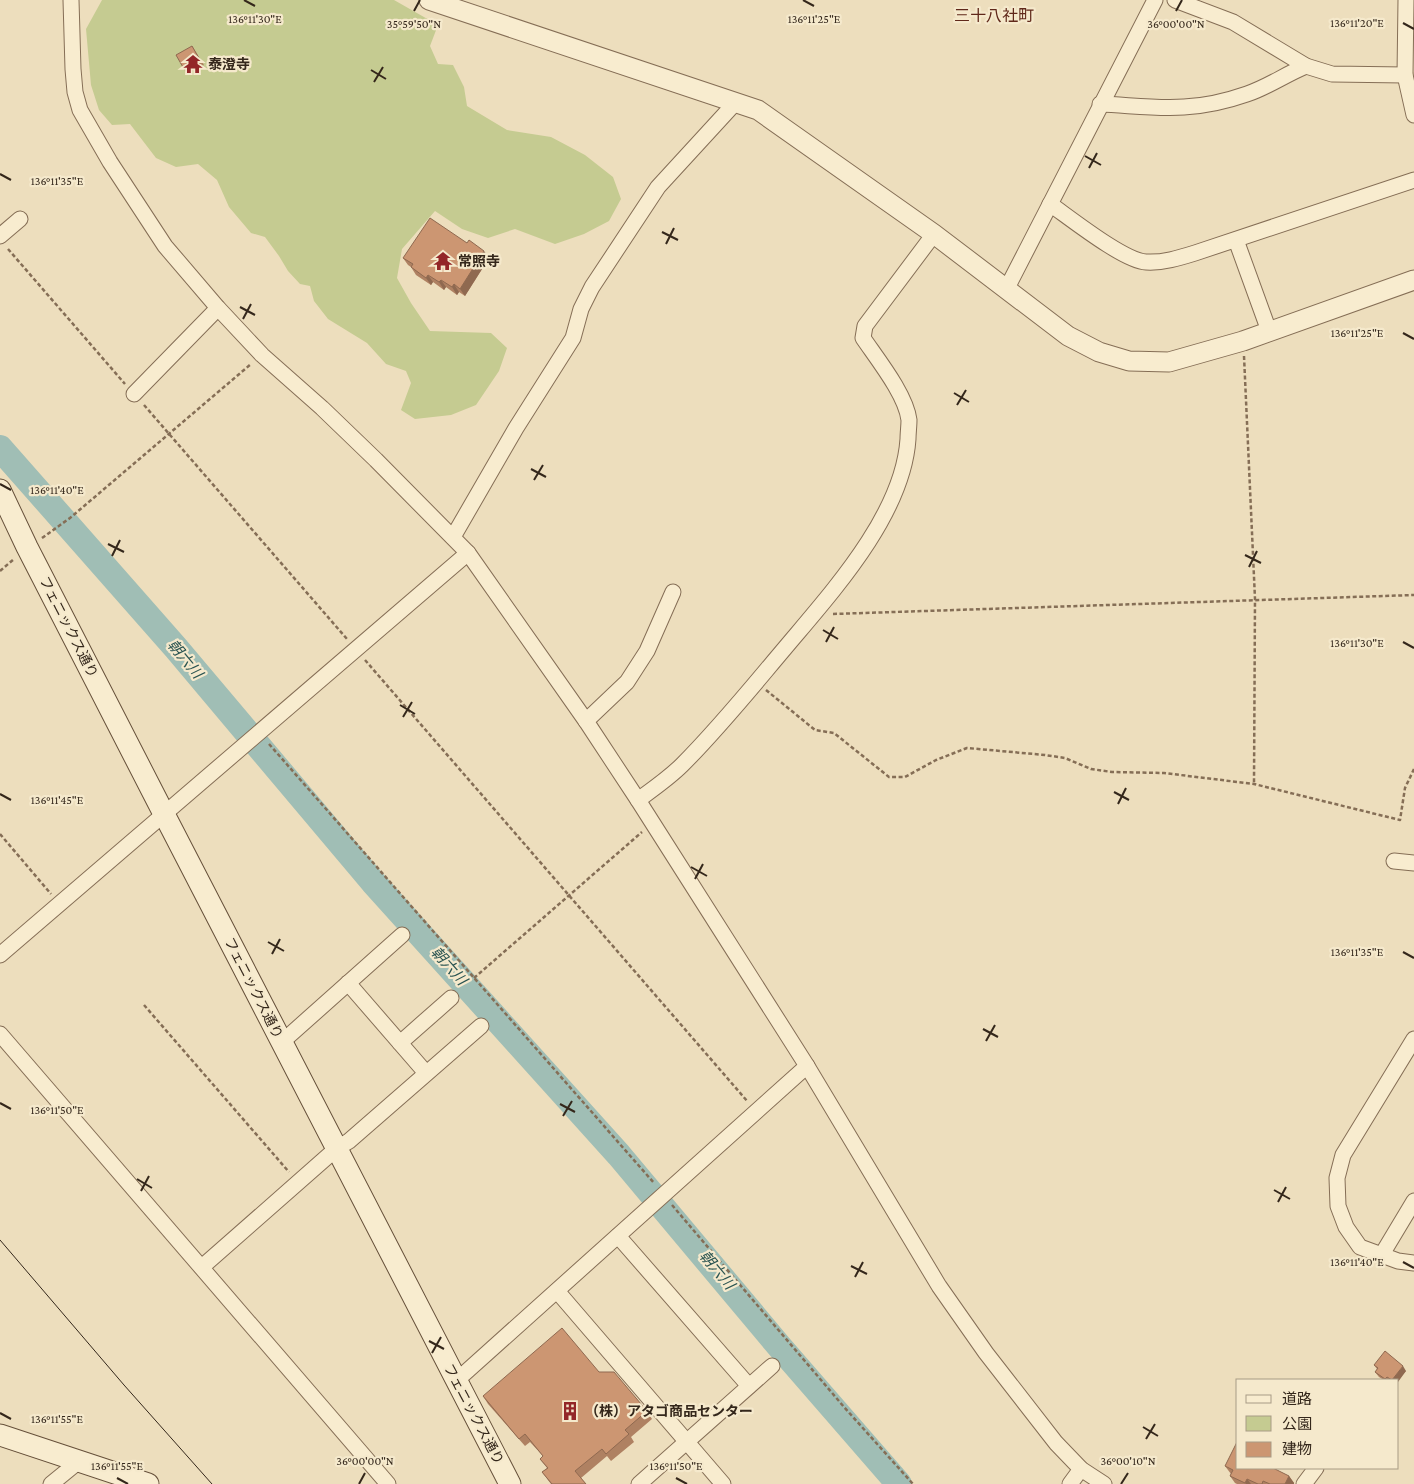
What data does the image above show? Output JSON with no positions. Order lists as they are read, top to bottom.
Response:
{
  "streets": {
    "main road": ["フェニックス通り"]
  },
  "districts": ["三十八社町"],
  "water": ["朝六川"],
  "places": {
    "temple": ["泰澄寺", "常照寺"],
    "building": ["（株）アタゴ商品センター"]
  },
  "legend": ["道路", "公園", "建物"],
  "coordinates": [
    "136°11'30\"E",
    "136°11'25\"E",
    "136°11'20\"E",
    "35°59'50\"N",
    "36°00'00\"N",
    "136°11'35\"E",
    "136°11'40\"E",
    "136°11'45\"E",
    "136°11'50\"E",
    "136°11'55\"E",
    "36°00'10\"N"
  ]
}
